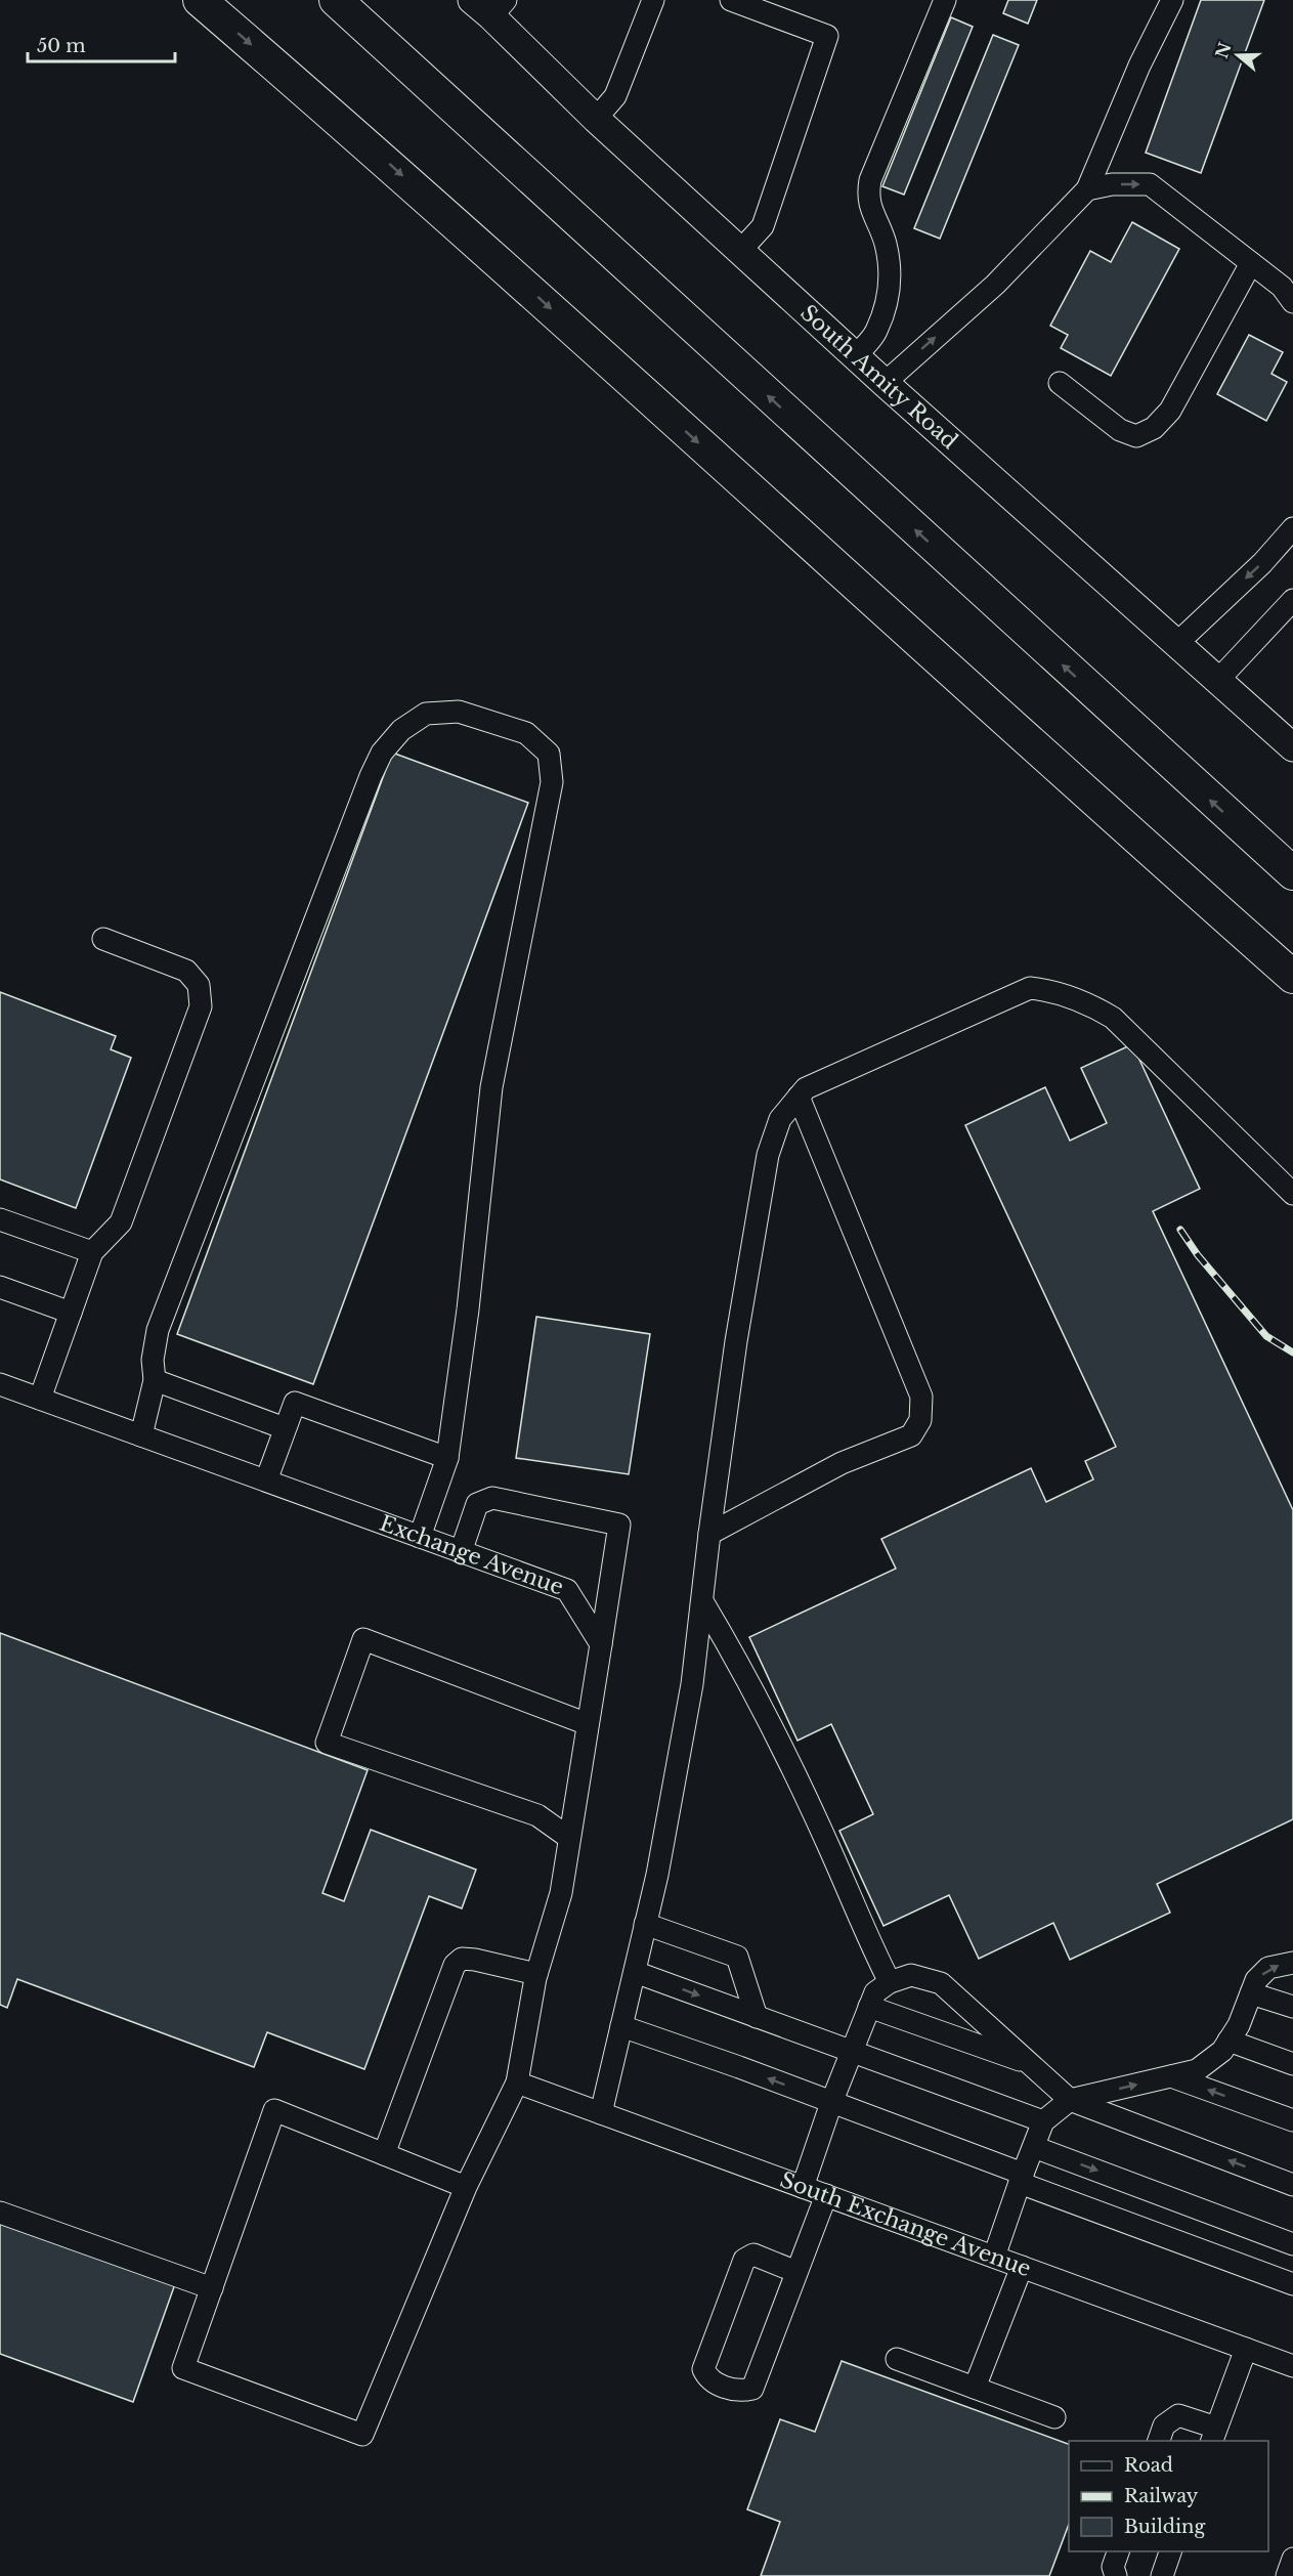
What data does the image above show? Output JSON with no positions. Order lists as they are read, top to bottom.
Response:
{
  "streets": {
    "main road": ["South Amity Road"],
    "street": ["Exchange Avenue", "South Exchange Avenue"]
  },
  "legend": ["Road", "Railway", "Building"],
  "scale_bar": "50 m",
  "north": "left"
}
